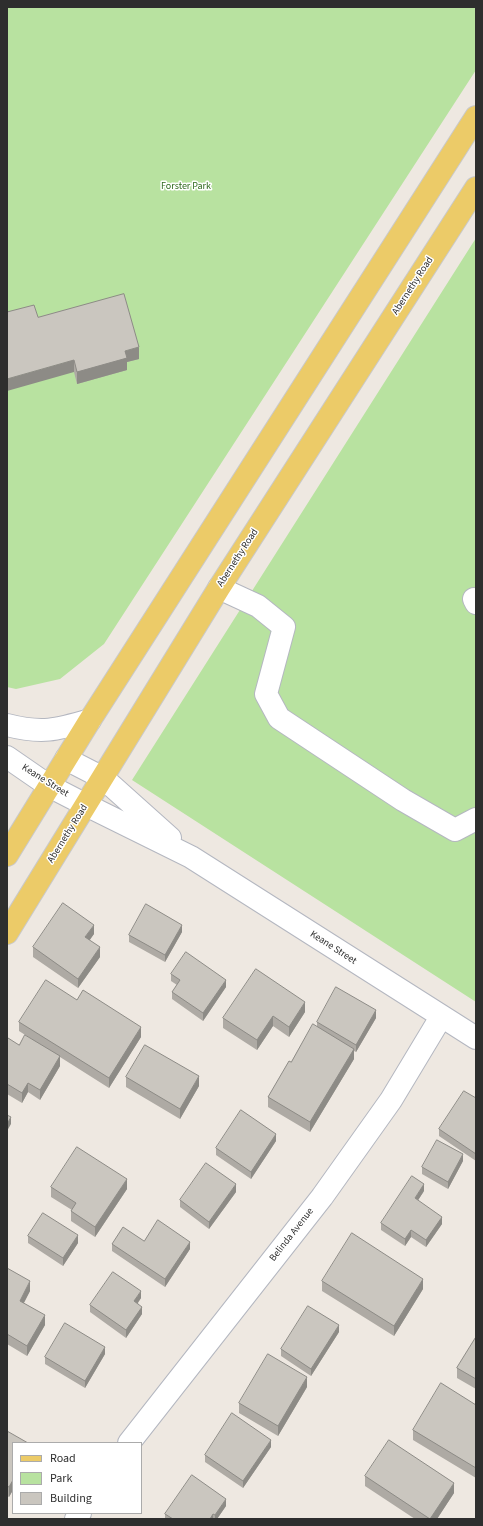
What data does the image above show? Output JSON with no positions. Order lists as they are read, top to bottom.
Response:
{
  "streets": {
    "main road": ["Abernethy Road"],
    "street": ["Keane Street", "Belinda Avenue"]
  },
  "crossings": [
    ["Abernethy Road", "Keane Street"],
    ["Keane Street", "Belinda Avenue"]
  ],
  "parks": ["Forster Park"],
  "legend": ["Road", "Park", "Building"]
}
